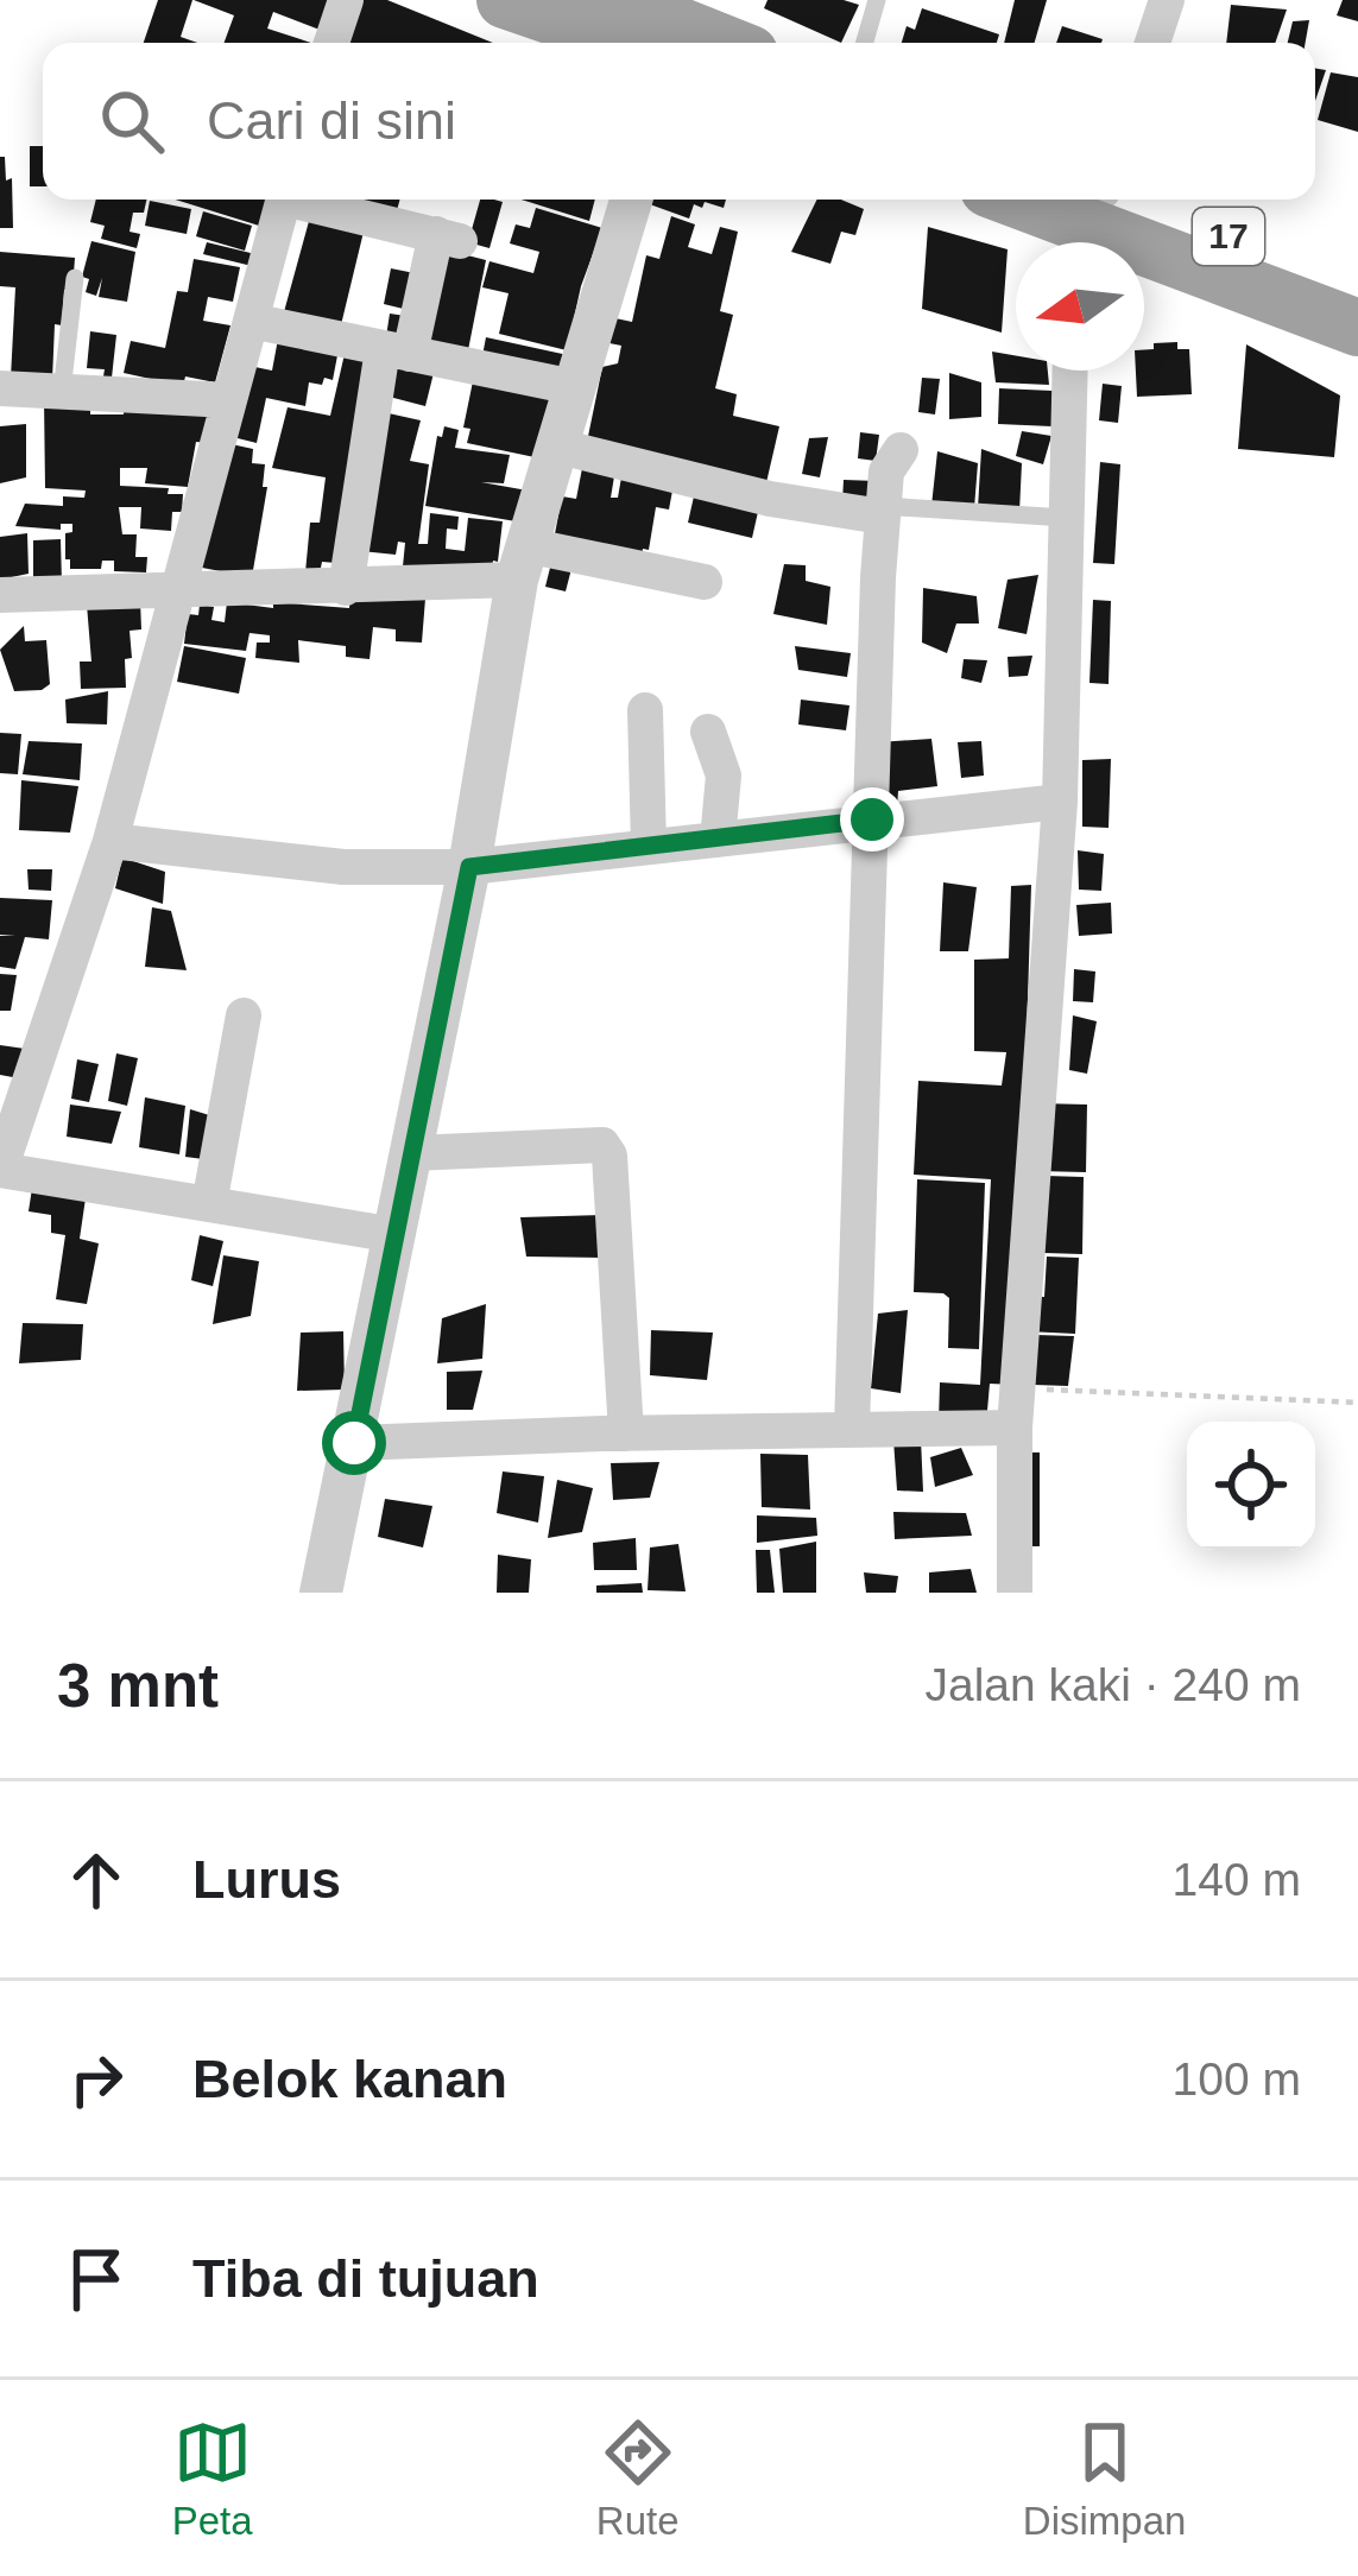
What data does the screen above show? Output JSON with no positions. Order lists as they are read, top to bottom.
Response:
{
  "streets": {
    "highway": ["17"]
  },
  "north": "left",
  "page": {
    "search": "Cari di sini",
    "heading": ["3 mnt", "Jalan kaki · 240 m"],
    "list": [
      ["Lurus", "140 m"],
      ["Belok kanan", "100 m"],
      "Tiba di tujuan"
    ],
    "nav": ["Peta", "Rute", "Disimpan"]
  }
}
